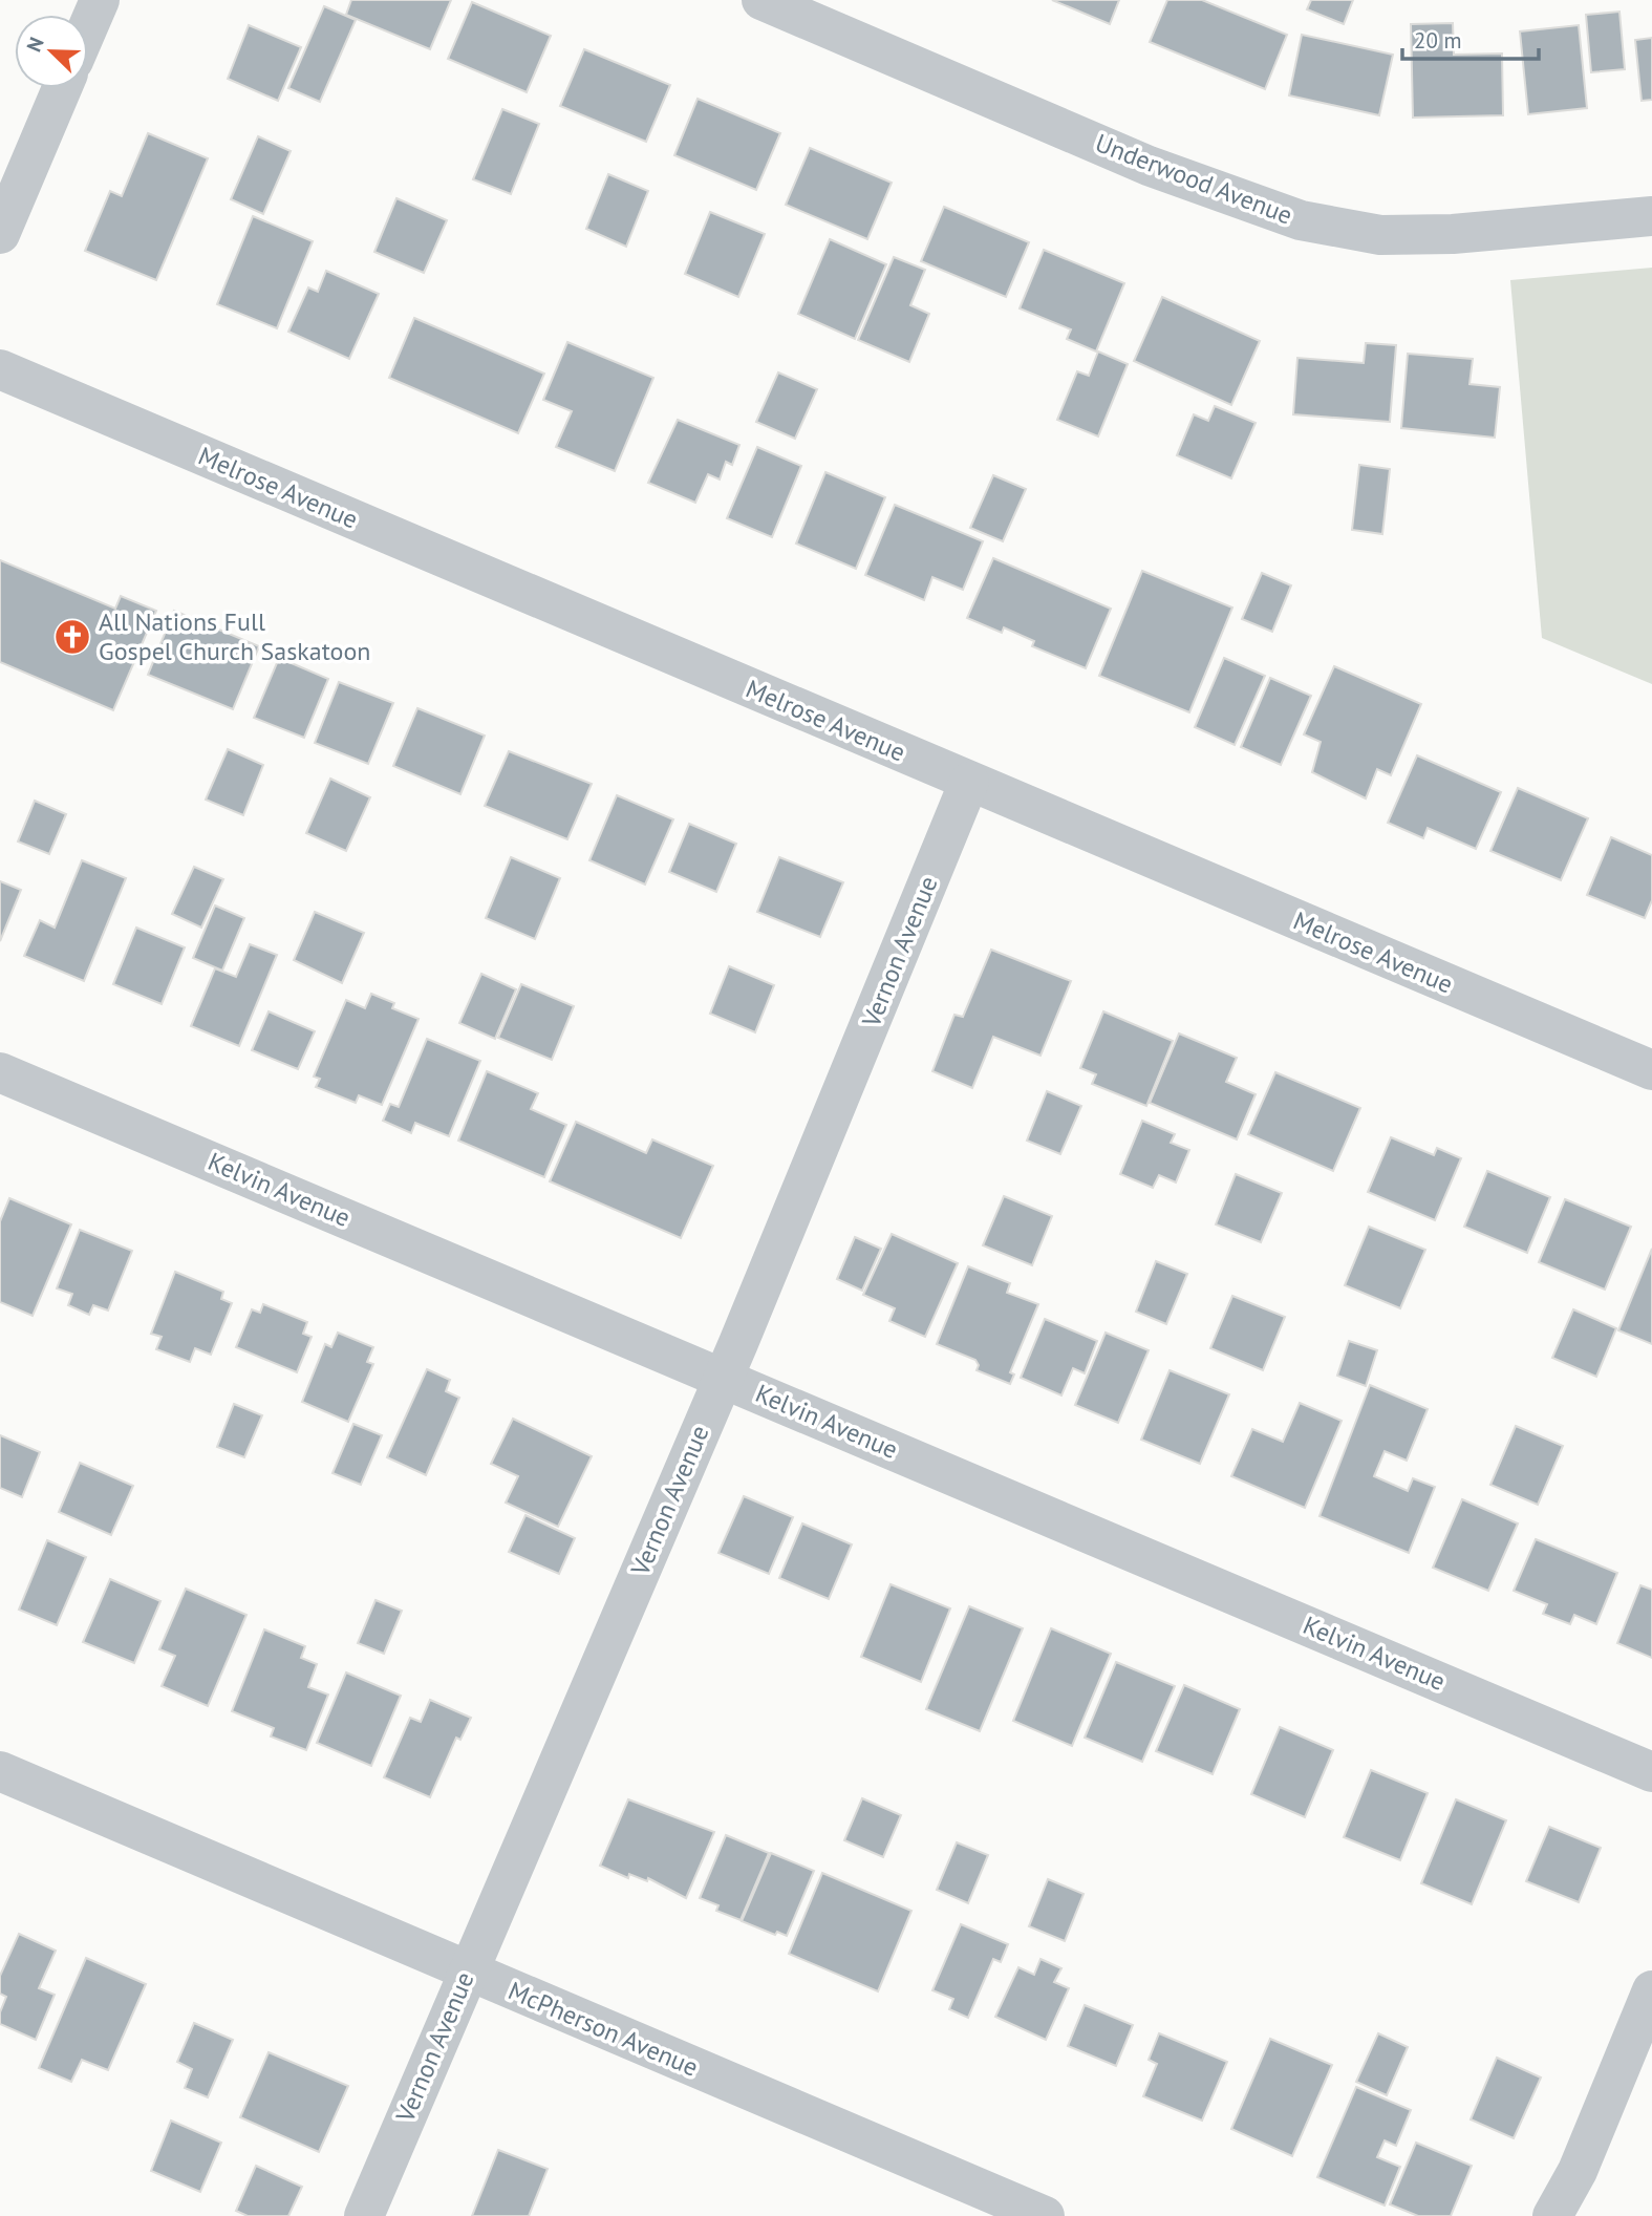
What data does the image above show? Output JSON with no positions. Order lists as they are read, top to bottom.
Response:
{
  "streets": {
    "street": [
      "Underwood Avenue",
      "Melrose Avenue",
      "Vernon Avenue",
      "Kelvin Avenue",
      "McPherson Avenue"
    ]
  },
  "crossings": [
    ["Melrose Avenue", "Vernon Avenue"],
    ["Vernon Avenue", "Kelvin Avenue"],
    ["Vernon Avenue", "McPherson Avenue"]
  ],
  "places": {
    "church": ["All Nations Full Gospel Church Saskatoon"]
  },
  "scale_bar": "20 m",
  "north": "top left"
}
